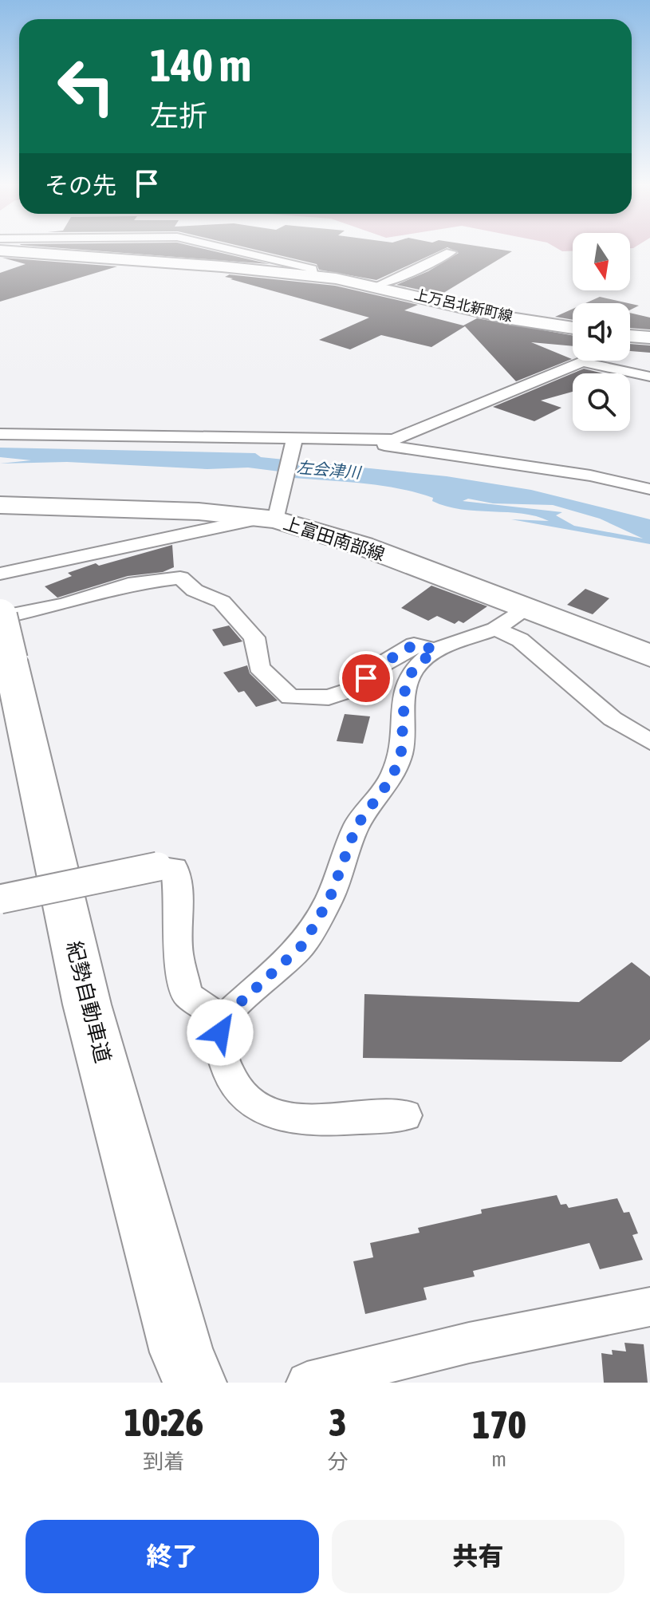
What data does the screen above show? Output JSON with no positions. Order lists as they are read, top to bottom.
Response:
{
  "streets": {
    "main road": ["上万呂北新町線", "上富田南部線", "紀勢自動車道"]
  },
  "water": ["左会津川"],
  "north": "bottom",
  "page": {
    "turn": ["140 m", "左折"],
    "then": "その先",
    "eta": [
      "10:26",
      "到着",
      "3",
      "分",
      "170",
      "m"
    ],
    "buttons": ["終了", "共有"]
  }
}
